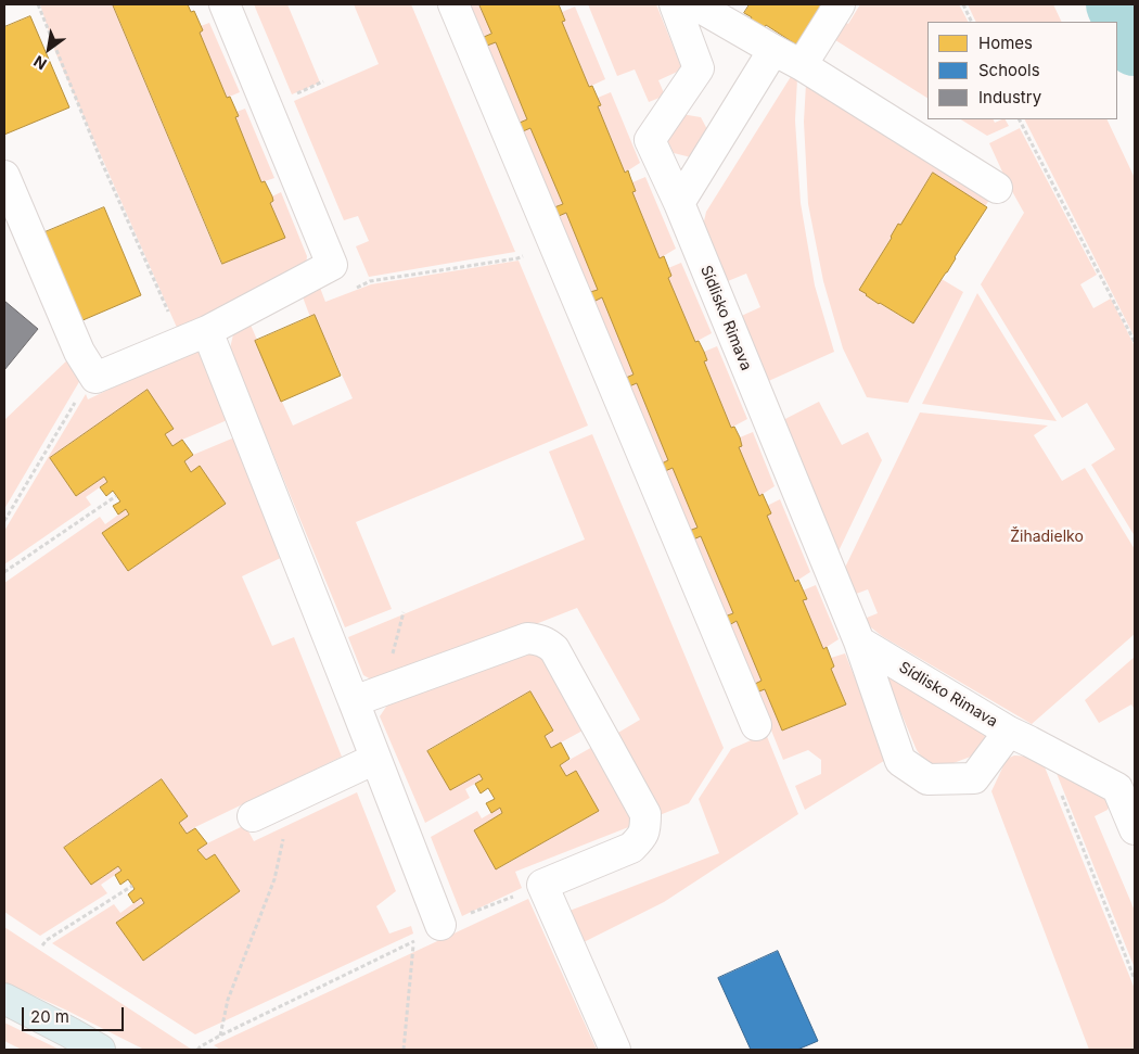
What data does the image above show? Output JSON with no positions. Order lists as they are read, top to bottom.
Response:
{
  "streets": {
    "street": ["Sídlisko Rimava"]
  },
  "parks": ["Žihadielko"],
  "legend": ["Homes", "Schools", "Industry"],
  "scale_bar": "20 m",
  "north": "bottom left"
}
